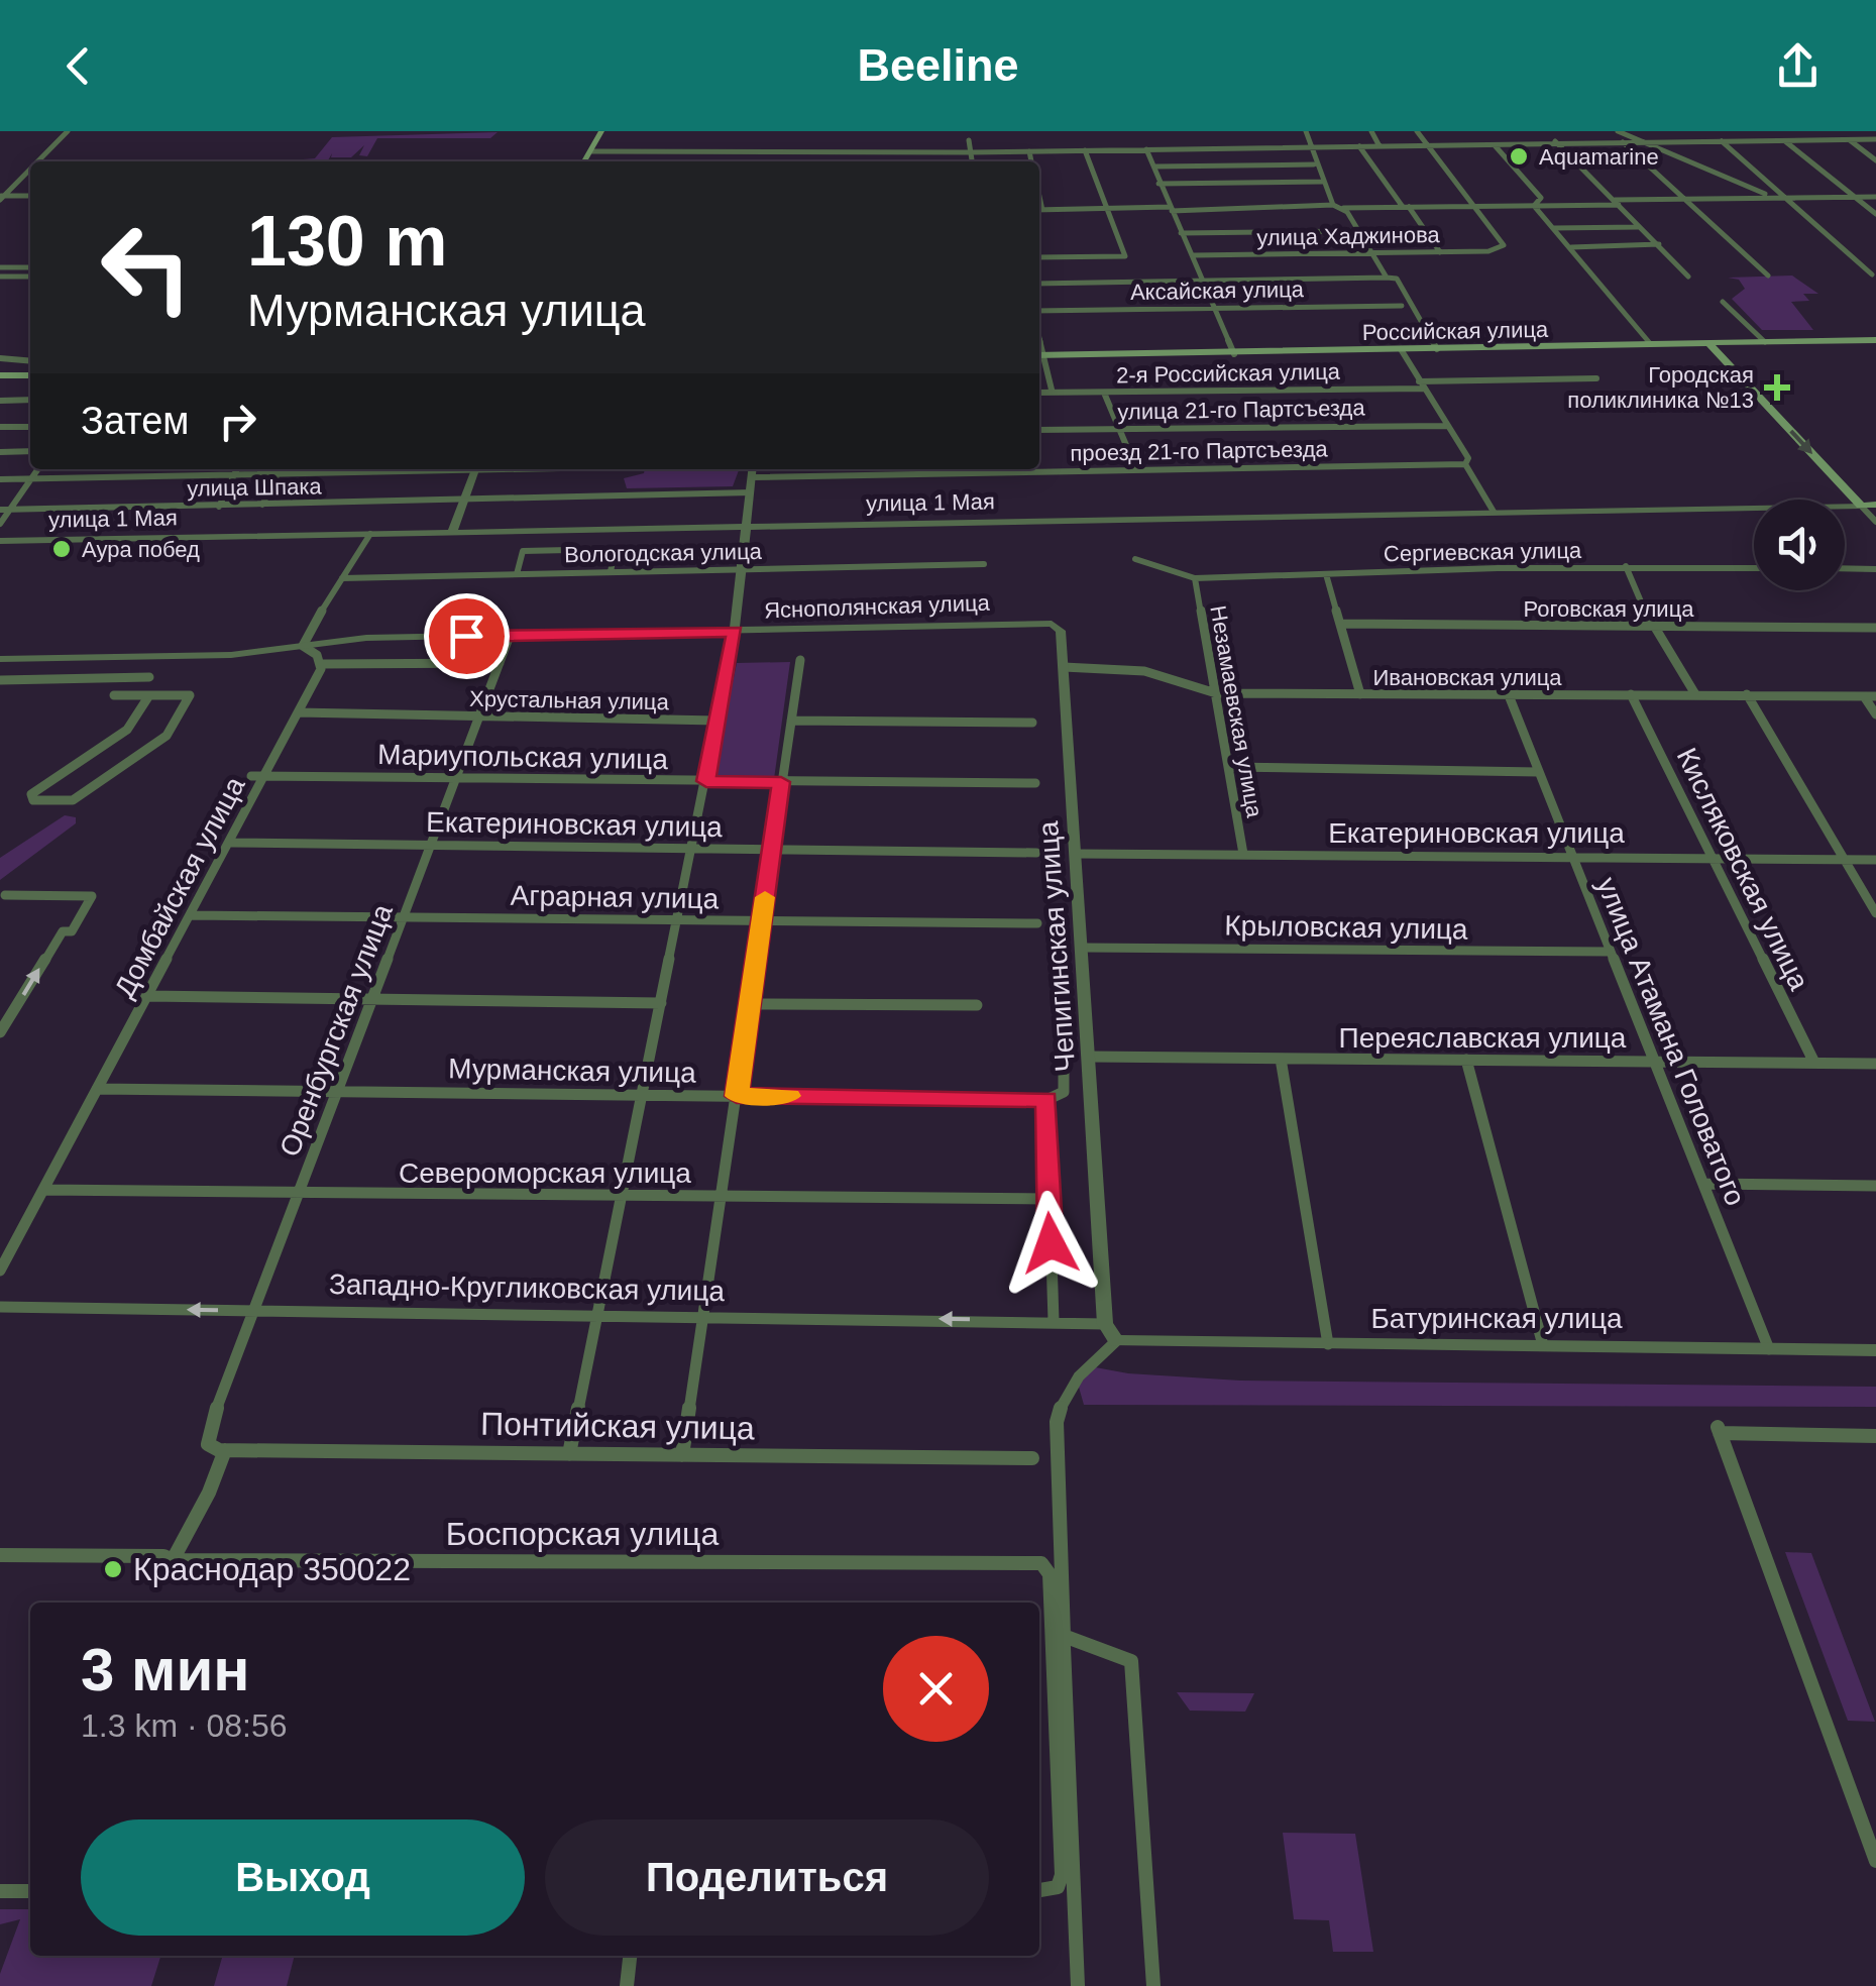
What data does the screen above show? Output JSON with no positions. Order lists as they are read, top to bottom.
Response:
{
  "streets": {
    "main road": ["Российская улица"],
    "street": [
      "улица Хаджинова",
      "Аксайская улица",
      "2-я Российская улица",
      "улица 21-го Партсъезда",
      "проезд 21-го Партсъезда",
      "улица Шпака",
      "улица 1 Мая",
      "Сергиевская улица",
      "Вологодская улица",
      "Яснополянская улица",
      "Роговская улица",
      "Ивановская улица",
      "Хрустальная улица",
      "Незамаевская улица",
      "Мариупольская улица",
      "Екатериновская улица",
      "Кисляковская улица",
      "Домбайская улица",
      "Аграрная улица",
      "Крыловская улица",
      "Чепигинская улица",
      "Оренбургская улица",
      "Переяславская улица",
      "улица Атамана Головатого",
      "Мурманская улица",
      "Североморская улица",
      "Западно-Кругликовская улица",
      "Батуринская улица",
      "Понтийская улица",
      "Боспорская улица"
    ]
  },
  "crossings": [
    ["Сергиевская улица", "Незамаевская улица"],
    ["Яснополянская улица", "Чепигинская улица"],
    ["Яснополянская улица", "Оренбургская улица"],
    ["Ивановская улица", "Незамаевская улица"],
    ["Ивановская улица", "Кисляковская улица"],
    ["Ивановская улица", "Чепигинская улица"],
    ["Ивановская улица", "улица Атамана Головатого"],
    ["Хрустальная улица", "Домбайская улица"],
    ["Хрустальная улица", "Оренбургская улица"],
    ["Незамаевская улица", "Екатериновская улица"],
    ["Мариупольская улица", "Домбайская улица"],
    ["Мариупольская улица", "Оренбургская улица"],
    ["Екатериновская улица", "Кисляковская улица"],
    ["Екатериновская улица", "Домбайская улица"],
    ["Екатериновская улица", "Чепигинская улица"],
    ["Екатериновская улица", "Оренбургская улица"],
    ["Екатериновская улица", "улица Атамана Головатого"],
    ["Кисляковская улица", "Переяславская улица"],
    ["Домбайская улица", "Аграрная улица"],
    ["Домбайская улица", "Мурманская улица"],
    ["Домбайская улица", "Североморская улица"],
    ["Аграрная улица", "Оренбургская улица"],
    ["Крыловская улица", "Чепигинская улица"],
    ["Крыловская улица", "улица Атамана Головатого"],
    ["Чепигинская улица", "Переяславская улица"],
    ["Чепигинская улица", "Западно-Кругликовская улица"],
    ["Оренбургская улица", "Мурманская улица"],
    ["Оренбургская улица", "Североморская улица"],
    ["Оренбургская улица", "Западно-Кругликовская улица"],
    ["Оренбургская улица", "Понтийская улица"],
    ["Переяславская улица", "улица Атамана Головатого"],
    ["улица Атамана Головатого", "Батуринская улица"]
  ],
  "one_way": ["Западно-Кругликовская улица"],
  "places": {
    "other": ["Aquamarine", "Аура побед", "Краснодар 350022"],
    "health": ["Городская поликлиника №13"]
  },
  "page": {
    "header": "Beeline",
    "turn": ["130 m", "Мурманская улица"],
    "then": "Затем",
    "heading": ["3 мин", "1.3 km · 08:56"],
    "buttons": ["Выход", "Поделиться"]
  }
}
